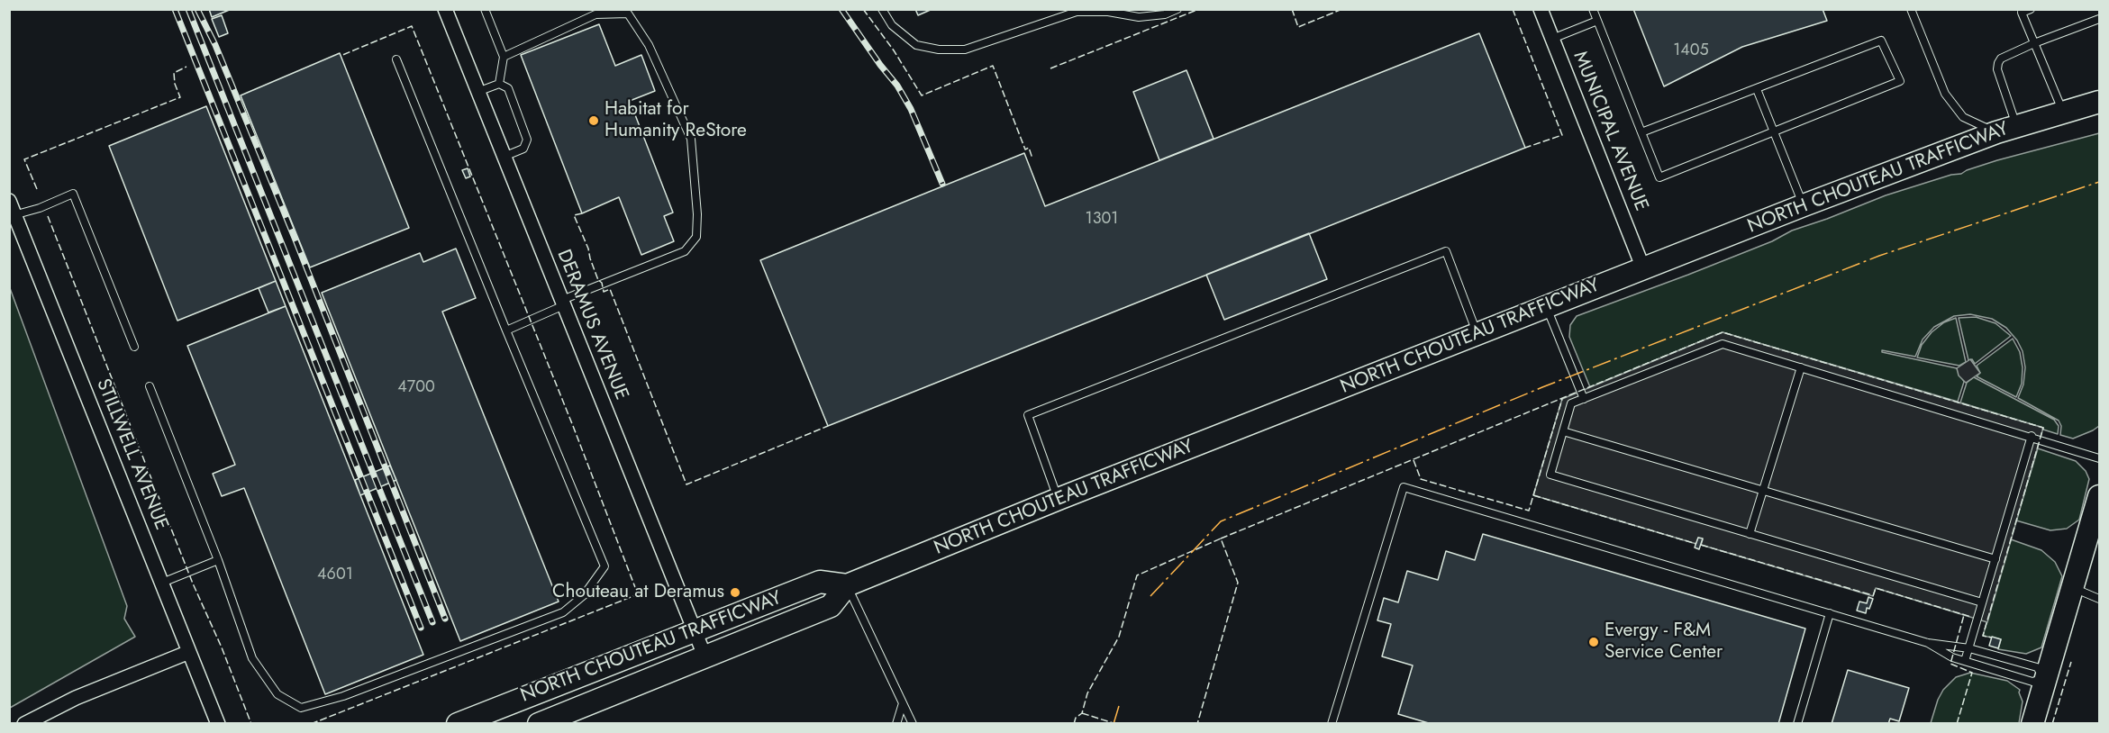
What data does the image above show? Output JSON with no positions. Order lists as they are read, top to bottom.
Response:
{
  "streets": {
    "main road": ["NORTH CHOUTEAU TRAFFICWAY"],
    "street": ["MUNICIPAL AVENUE", "DERAMUS AVENUE", "STILLWELL AVENUE"]
  },
  "crossings": [
    ["MUNICIPAL AVENUE", "NORTH CHOUTEAU TRAFFICWAY"],
    ["NORTH CHOUTEAU TRAFFICWAY", "DERAMUS AVENUE"]
  ],
  "places": ["Habitat for Humanity ReStore", "Chouteau at Deramus", "Evergy - F&M Service Center"],
  "house_numbers": [
    "1405",
    "1301",
    "4700",
    "4601"
  ]
}
